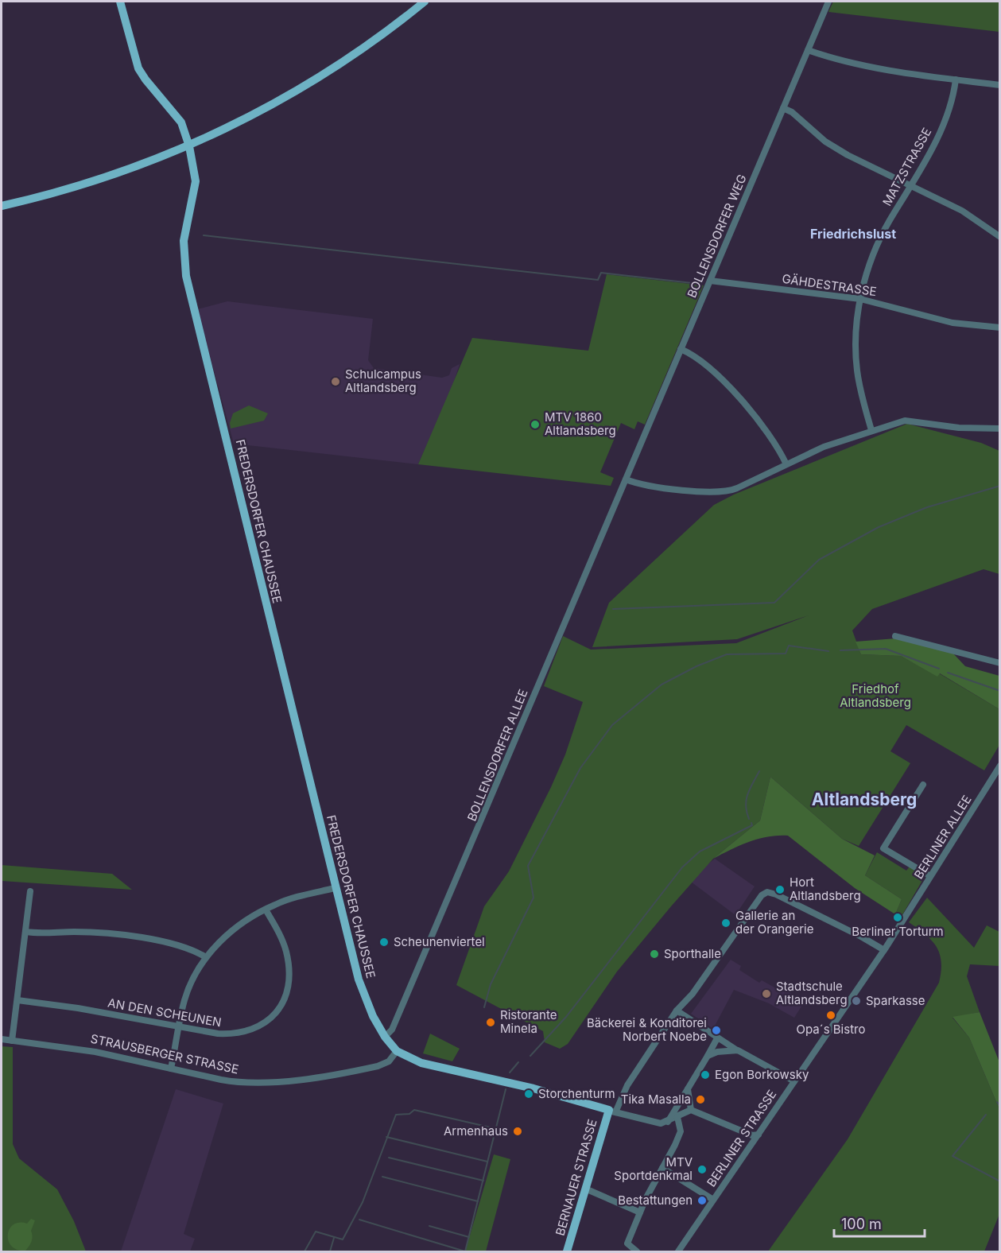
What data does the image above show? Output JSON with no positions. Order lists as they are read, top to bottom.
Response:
{
  "streets": {
    "main road": ["FREDERSDORFER CHAUSSEE", "BERNAUER STRASSE"],
    "street": [
      "MATZSTRASSE",
      "BOLLENSDORFER WEG",
      "GÄHDESTRASSE",
      "BOLLENSDORFER ALLEE",
      "BERLINER ALLEE",
      "AN DEN SCHEUNEN",
      "STRAUSBERGER STRASSE",
      "BERLINER STRASSE"
    ]
  },
  "crossings": [
    ["MATZSTRASSE", "GÄHDESTRASSE"],
    ["BOLLENSDORFER WEG", "GÄHDESTRASSE"],
    ["BOLLENSDORFER WEG", "BOLLENSDORFER ALLEE"],
    ["FREDERSDORFER CHAUSSEE", "BOLLENSDORFER ALLEE"],
    ["FREDERSDORFER CHAUSSEE", "STRAUSBERGER STRASSE"],
    ["BERLINER ALLEE", "BERLINER STRASSE"]
  ],
  "districts": ["Friedrichslust", "Altlandsberg"],
  "parks": ["Friedhof Altlandsberg"],
  "places": [
    "Schulcampus Altlandsberg",
    "MTV 1860 Altlandsberg",
    "Hort Altlandsberg",
    "Berliner Torturm",
    "Gallerie an der Orangerie",
    "Scheunenviertel",
    "Sporthalle",
    "Stadtschule Altlandsberg",
    "Sparkasse",
    "Opa´s Bistro",
    "Ristorante Minela",
    "Bäckerei & Konditorei Norbert Noebe",
    "Egon Borkowsky",
    "Storchenturm",
    "Tika Masalla",
    "Armenhaus",
    "MTV Sportdenkmal",
    "Bestattungen"
  ],
  "scale_bar": "100 m"
}
